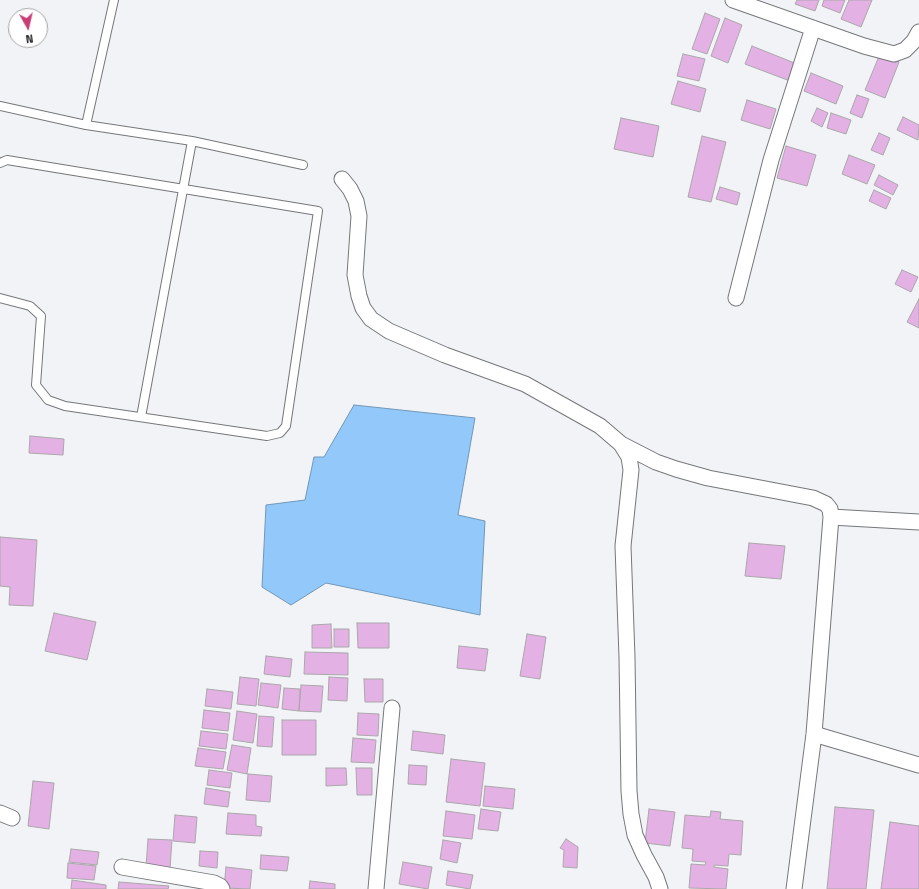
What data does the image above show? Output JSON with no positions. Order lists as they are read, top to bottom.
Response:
{
  "north": "bottom"
}
